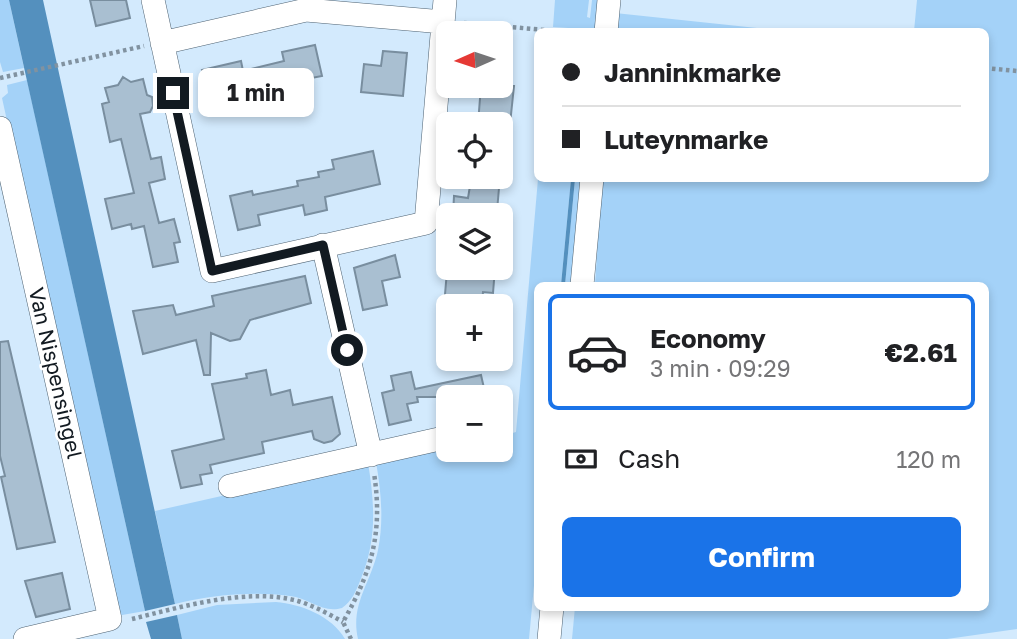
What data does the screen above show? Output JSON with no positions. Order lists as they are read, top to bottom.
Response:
{
  "streets": {
    "street": ["Van Nispensingel"]
  },
  "north": "left",
  "page": {
    "map_buttons": ["+", "−"],
    "banner": ["Janninkmarke", "Luteynmarke"],
    "bubble": "1 min",
    "list": [
      {
        "name": "Economy",
        "note": "3 min · 09:29",
        "value": "€2.61"
      }
    ],
    "pay": ["Cash", "120 m"],
    "buttons": "Confirm"
  }
}
